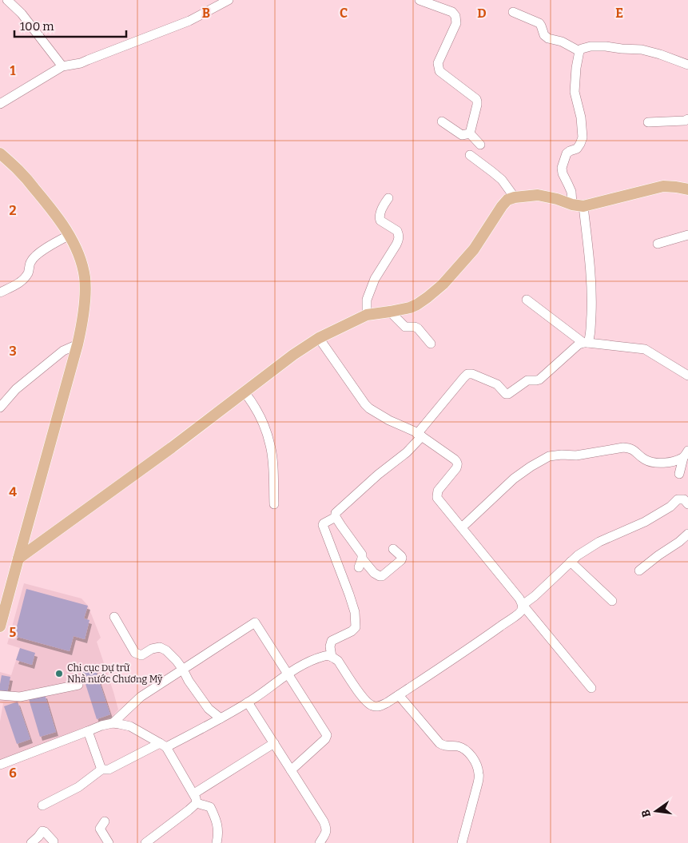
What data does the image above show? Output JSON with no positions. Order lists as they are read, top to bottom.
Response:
{
  "places": ["Chi cục Dự trữ Nhà nước Chương Mỹ"],
  "scale_bar": "100 m",
  "north": "left",
  "grid": {
    "columns": [
      "B",
      "C",
      "D",
      "E"
    ],
    "rows": [
      "1",
      "2",
      "3",
      "4",
      "5",
      "6"
    ]
  }
}
